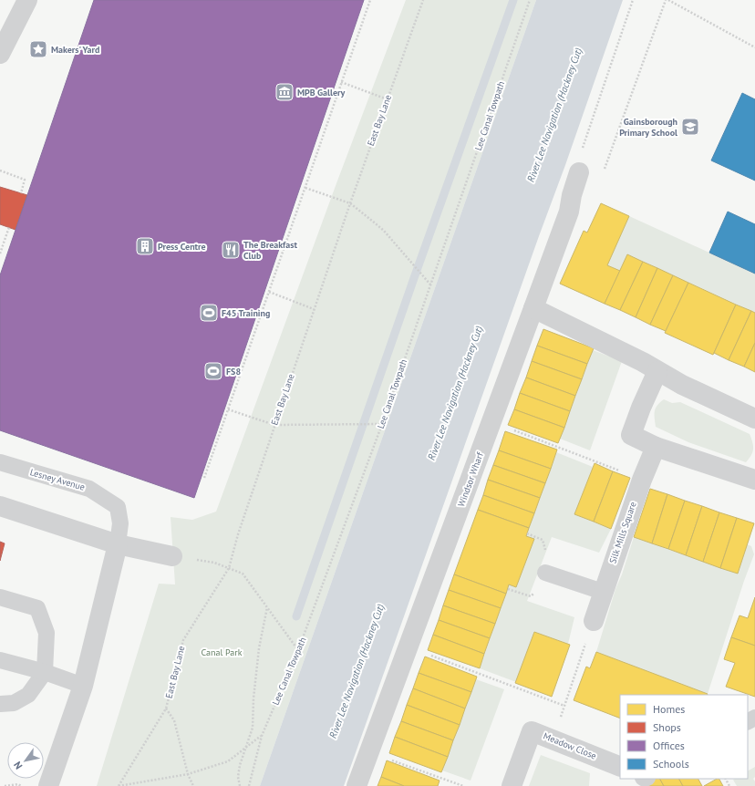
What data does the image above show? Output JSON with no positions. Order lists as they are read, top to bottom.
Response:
{
  "streets": {
    "street": ["Windsor Wharf", "Silk Mills Square", "Meadow Close"],
    "lane": ["Lesney Avenue"],
    "path": ["Lee Canal Towpath", "East Bay Lane"]
  },
  "water": ["River Lee Navigation (Hackney Cut)"],
  "parks": ["Canal Park"],
  "places": {
    "place": ["Makers' Yard"],
    "museum": ["MPB Gallery"],
    "school or university": ["Gainsborough Primary School"],
    "building": ["Press Centre"],
    "restaurant": ["The Breakfast Club"],
    "sports": ["F45 Training", "FS8"]
  },
  "legend": [
    "Homes",
    "Shops",
    "Offices",
    "Schools"
  ],
  "north": "bottom left"
}
